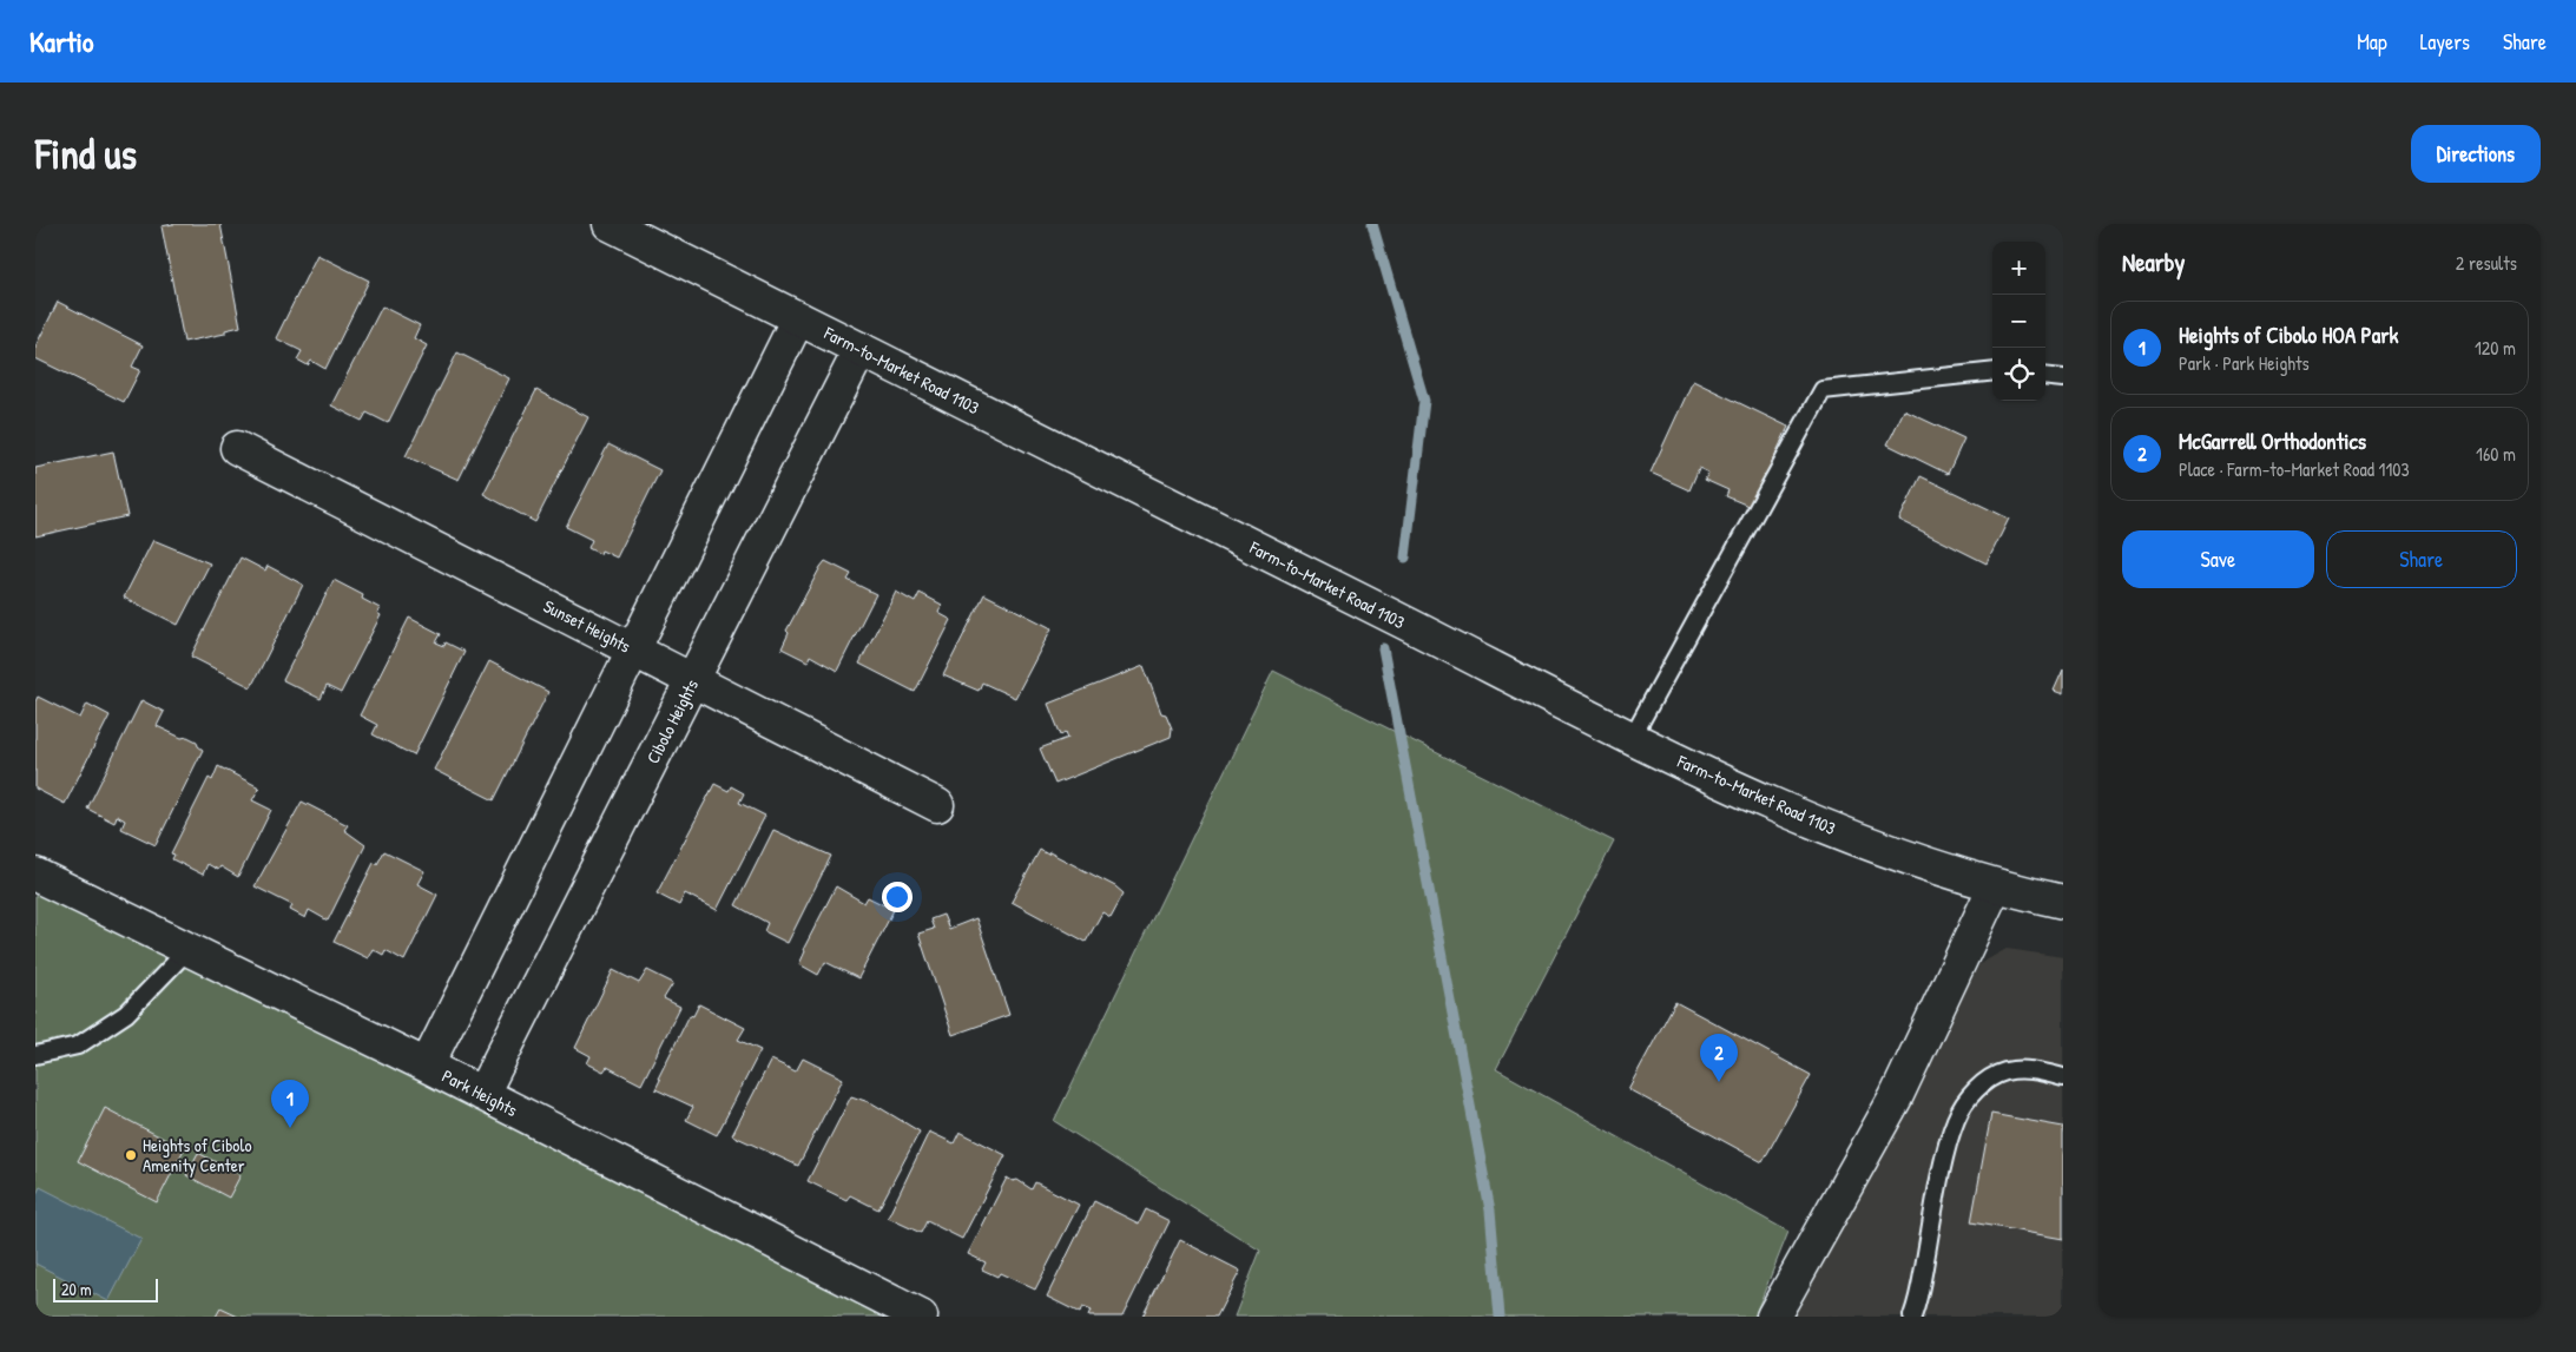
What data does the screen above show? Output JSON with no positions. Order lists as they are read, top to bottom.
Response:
{
  "streets": {
    "street": [
      "Farm-to-Market Road 1103",
      "Sunset Heights",
      "Cibolo Heights",
      "Park Heights"
    ]
  },
  "crossings": [
    ["Farm-to-Market Road 1103", "Cibolo Heights"],
    ["Sunset Heights", "Cibolo Heights"],
    ["Cibolo Heights", "Park Heights"]
  ],
  "places": ["Heights of Cibolo Amenity Center"],
  "scale_bar": "20 m",
  "page": {
    "header": "Kartio",
    "nav": ["Map", "Layers", "Share"],
    "buttons": [
      "Directions",
      ["Save", "Share"]
    ],
    "title": "Find us",
    "heading": ["Nearby", "2 results"],
    "map_buttons": ["+", "−"],
    "list": [
      {
        "mark": "1",
        "name": "Heights of Cibolo HOA Park",
        "note": "Park · Park Heights",
        "value": "120 m"
      },
      {
        "mark": "2",
        "name": "McGarrell Orthodontics",
        "note": "Place · Farm-to-Market Road 1103",
        "value": "160 m"
      }
    ],
    "pins": ["2", "1"],
    "scale": "20 m"
  }
}
